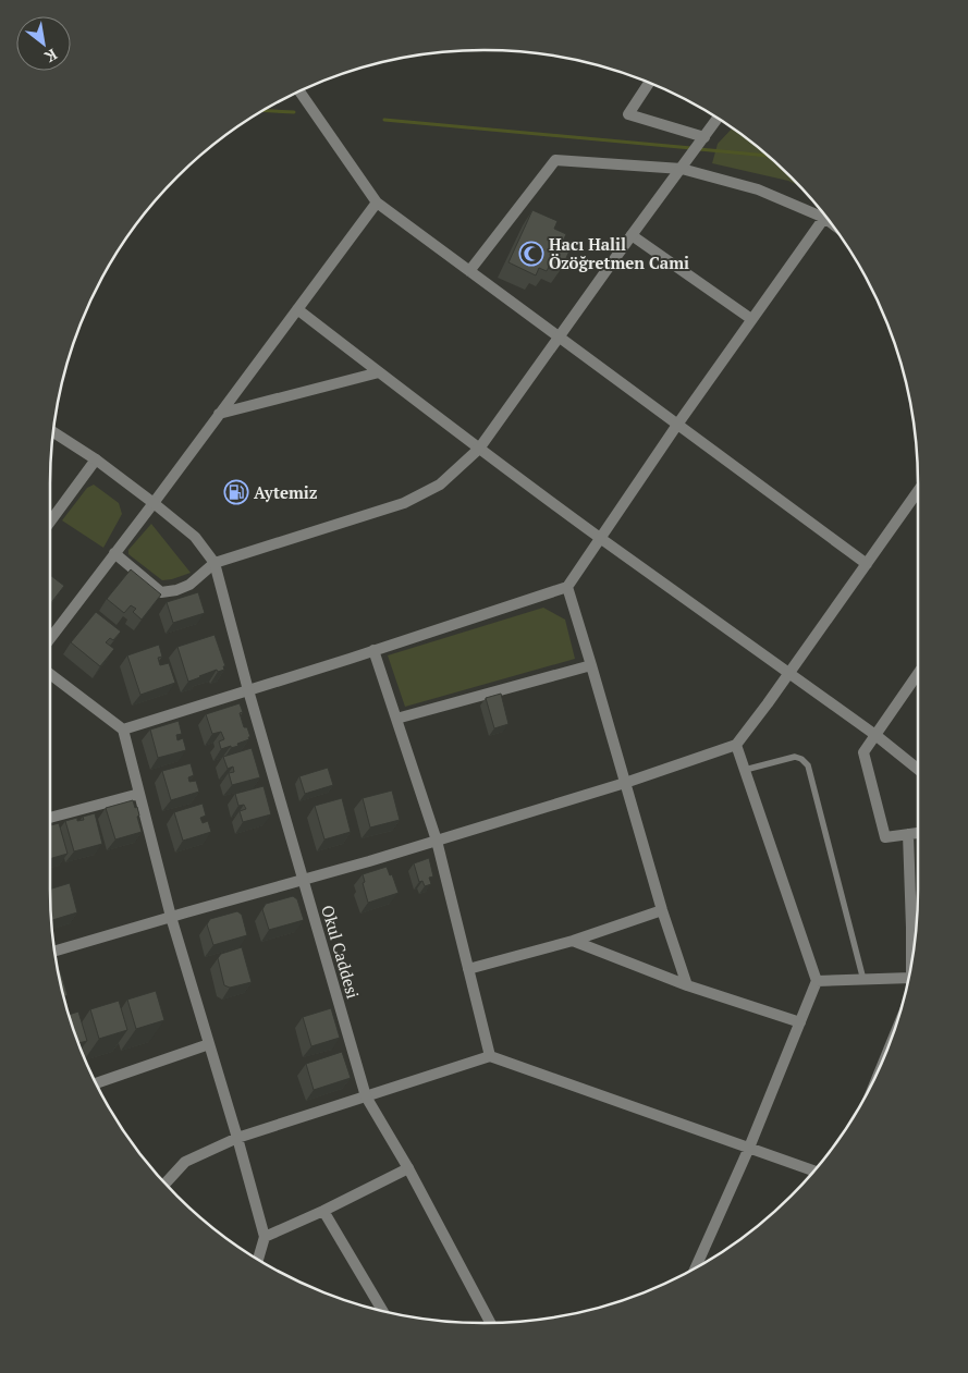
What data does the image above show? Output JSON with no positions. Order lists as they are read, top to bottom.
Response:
{
  "streets": {
    "street": ["Okul Caddesi"]
  },
  "places": {
    "mosque": ["Hacı Halil Özöğretmen Cami"],
    "fuel station": ["Aytemiz"]
  },
  "north": "bottom right"
}
